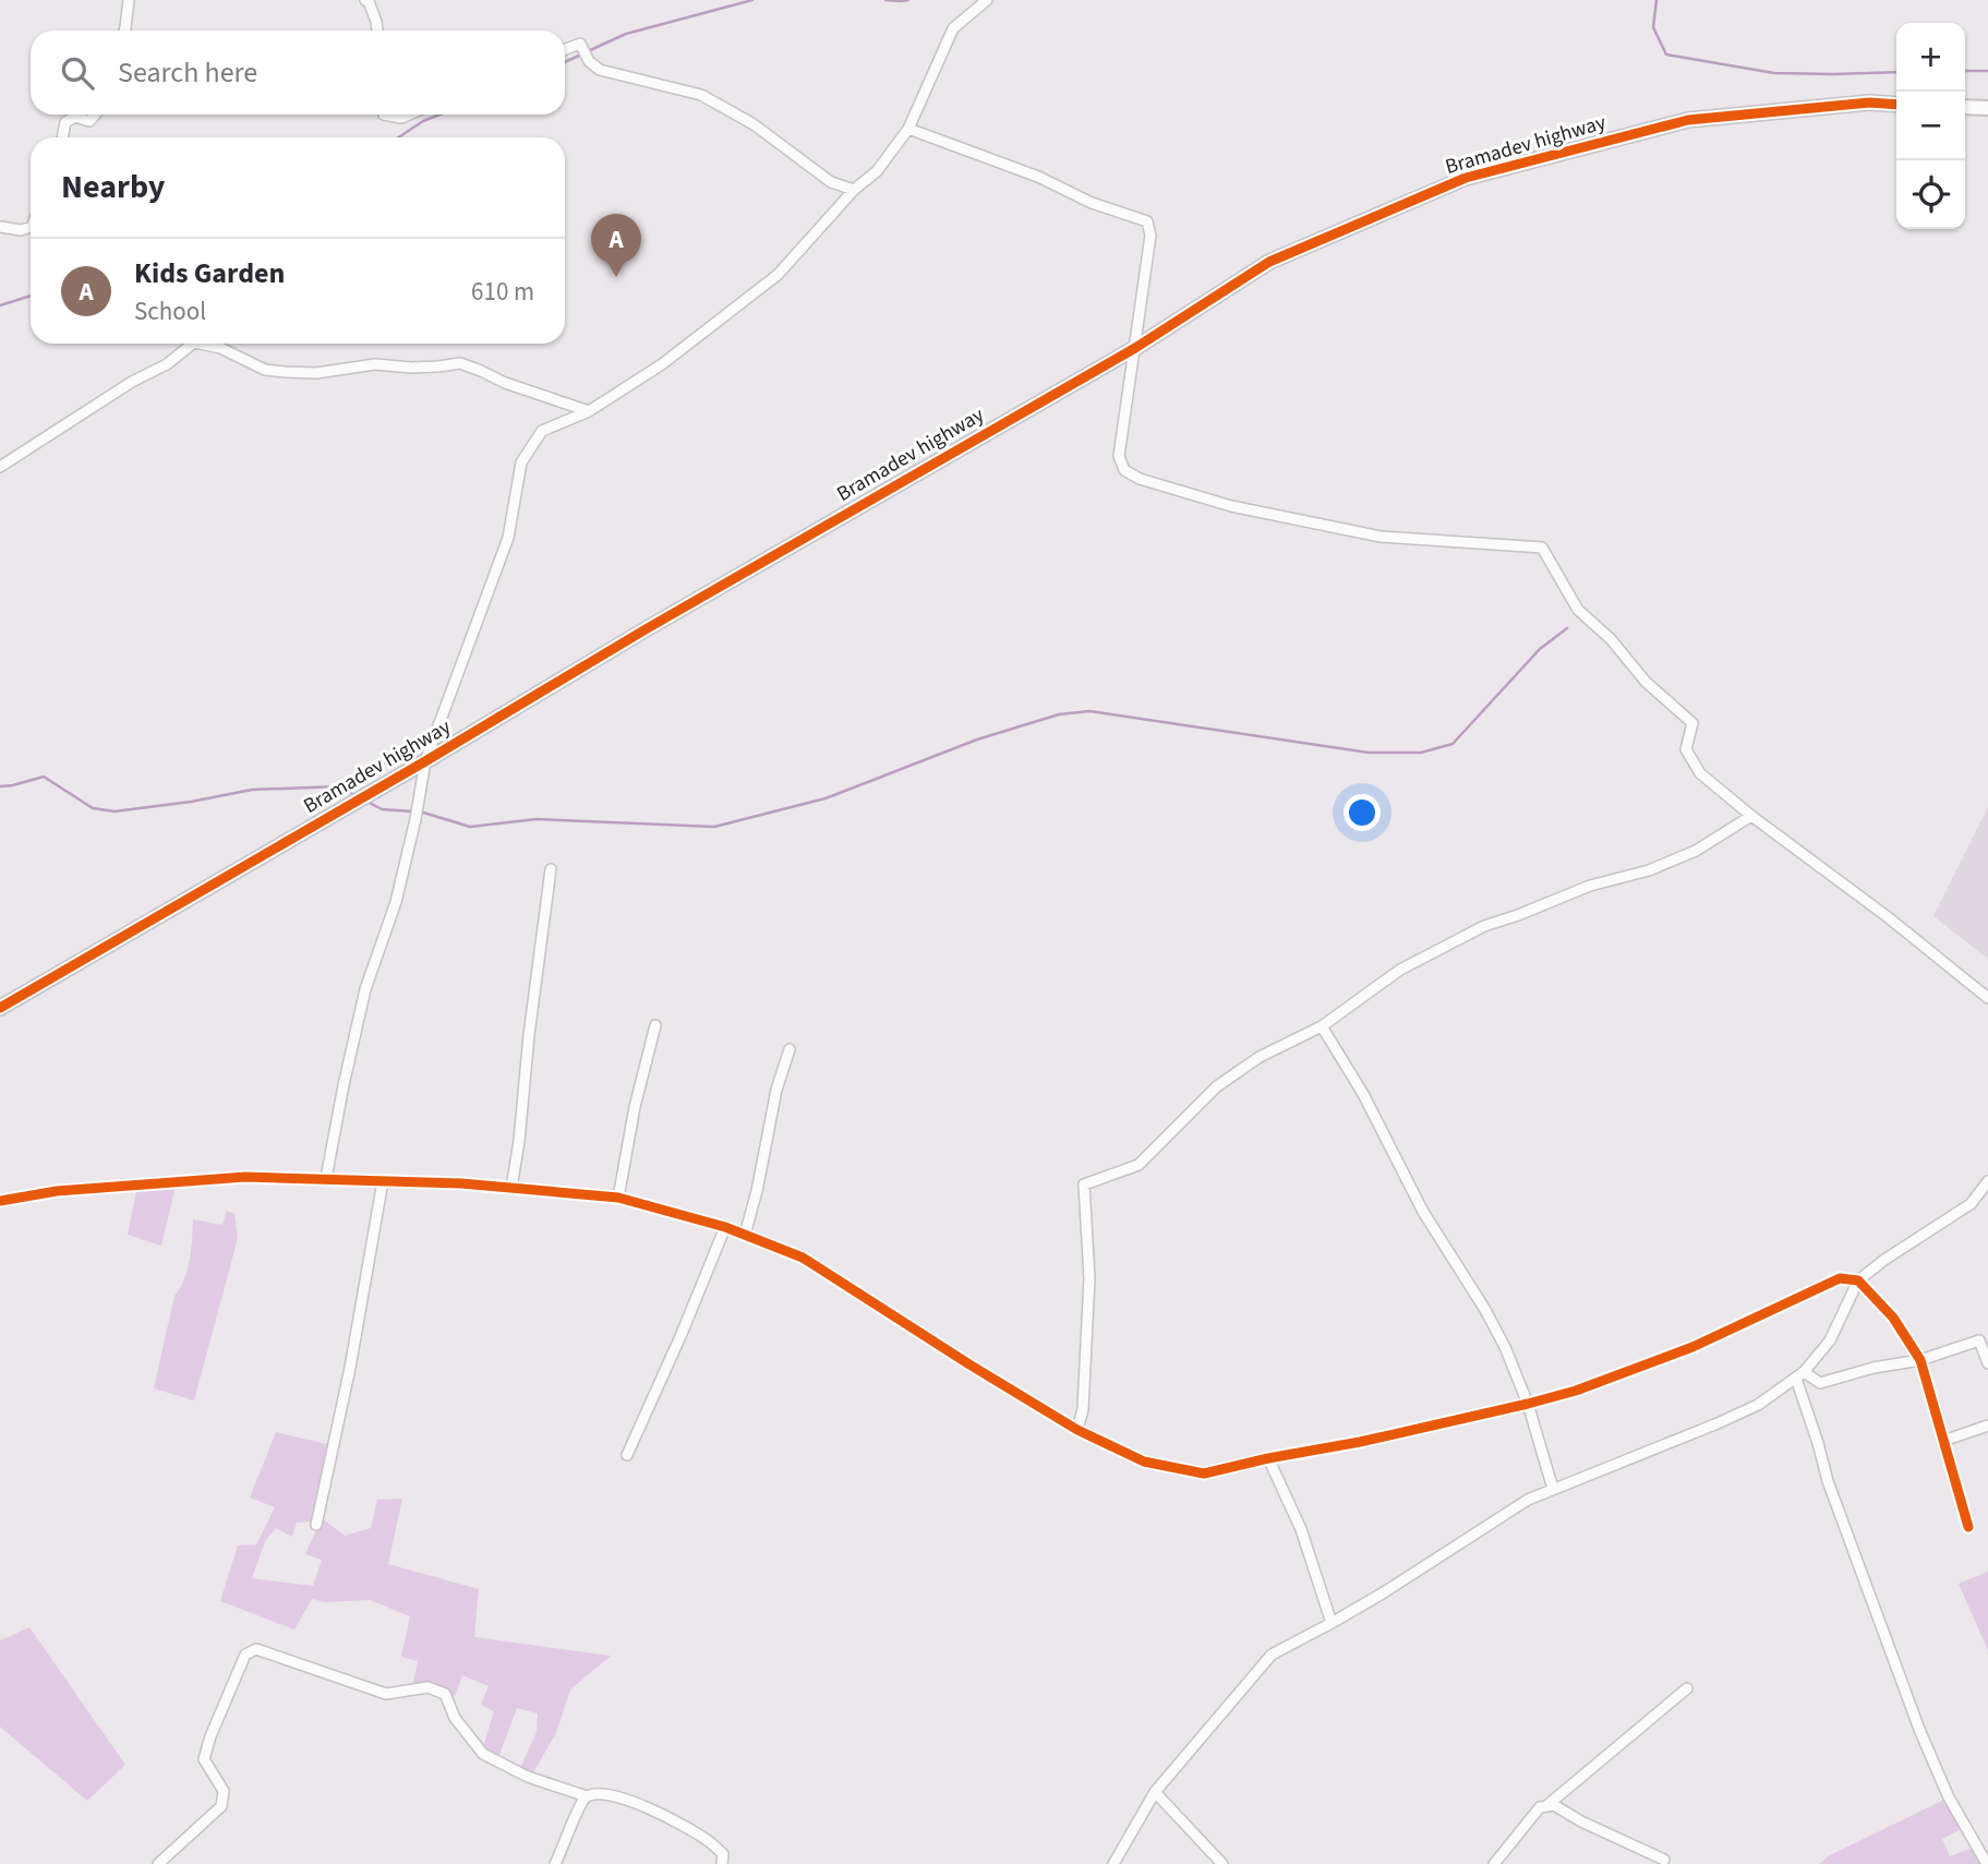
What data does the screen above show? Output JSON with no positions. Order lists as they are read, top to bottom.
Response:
{
  "streets": {
    "street": ["Bramadev highway"]
  },
  "page": {
    "map_buttons": ["+", "−"],
    "search": "Search here",
    "heading": "Nearby",
    "pins": "A",
    "list": [
      {
        "mark": "A",
        "name": "Kids Garden",
        "note": "School",
        "value": "610 m"
      }
    ]
  }
}
